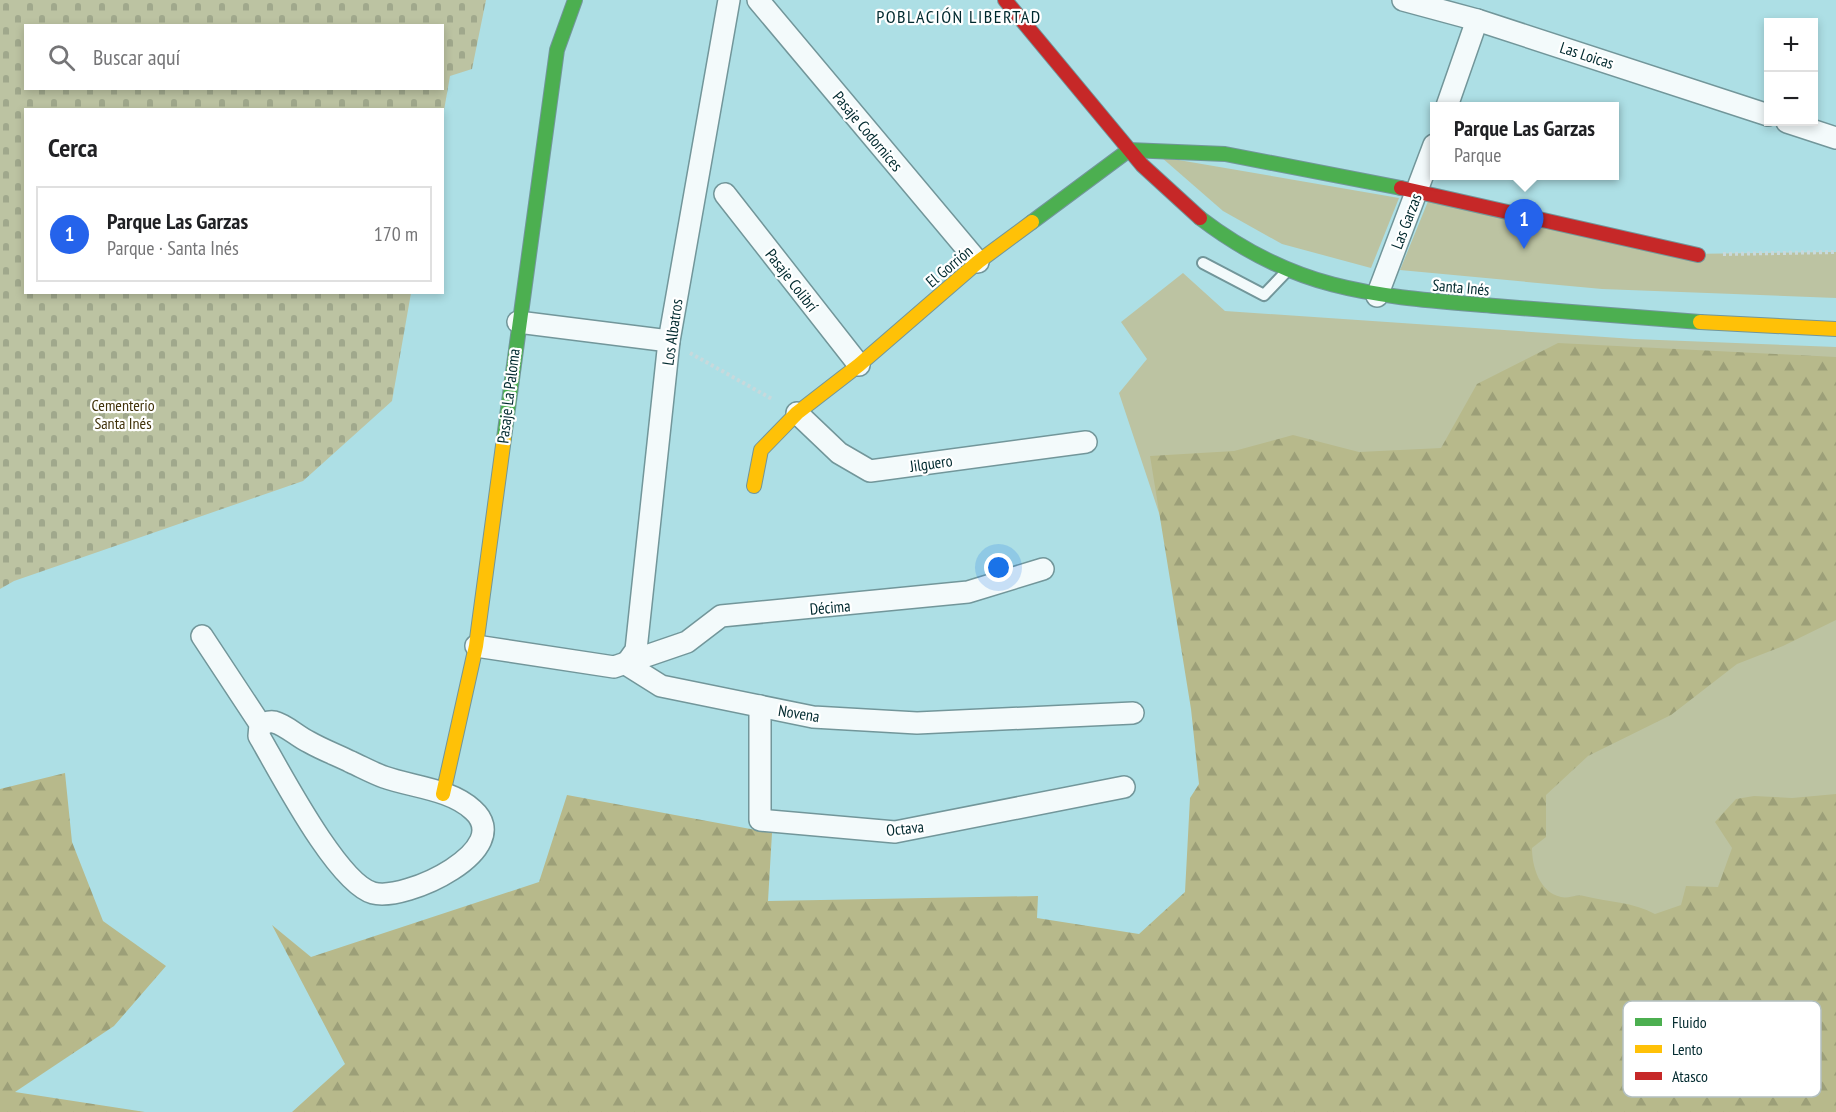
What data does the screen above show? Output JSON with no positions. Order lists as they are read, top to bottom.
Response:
{
  "streets": {
    "street": [
      "Las Loicas",
      "Pasaje Codornices",
      "Las Garzas",
      "El Gorrión",
      "Pasaje Colibrí",
      "Santa Inés",
      "Los Albatros",
      "Pasaje La Paloma",
      "Jilguero",
      "Décima",
      "Novena",
      "Octava"
    ]
  },
  "crossings": [
    ["Pasaje Codornices", "El Gorrión"],
    ["Las Garzas", "Santa Inés"],
    ["El Gorrión", "Pasaje Colibrí"],
    ["El Gorrión", "Santa Inés"],
    ["El Gorrión", "Jilguero"],
    ["Los Albatros", "Décima"],
    ["Los Albatros", "Novena"],
    ["Décima", "Novena"],
    ["Novena", "Octava"]
  ],
  "districts": ["POBLACIÓN LIBERTAD"],
  "parks": ["Cementerio Santa Inés"],
  "legend": ["Fluido", "Lento", "Atasco"],
  "page": {
    "map_buttons": ["+", "−"],
    "search": "Buscar aquí",
    "popup": ["Parque Las Garzas", "Parque"],
    "heading": "Cerca",
    "list": [
      {
        "mark": "1",
        "name": "Parque Las Garzas",
        "note": "Parque · Santa Inés",
        "value": "170 m"
      }
    ],
    "pins": "1"
  }
}
